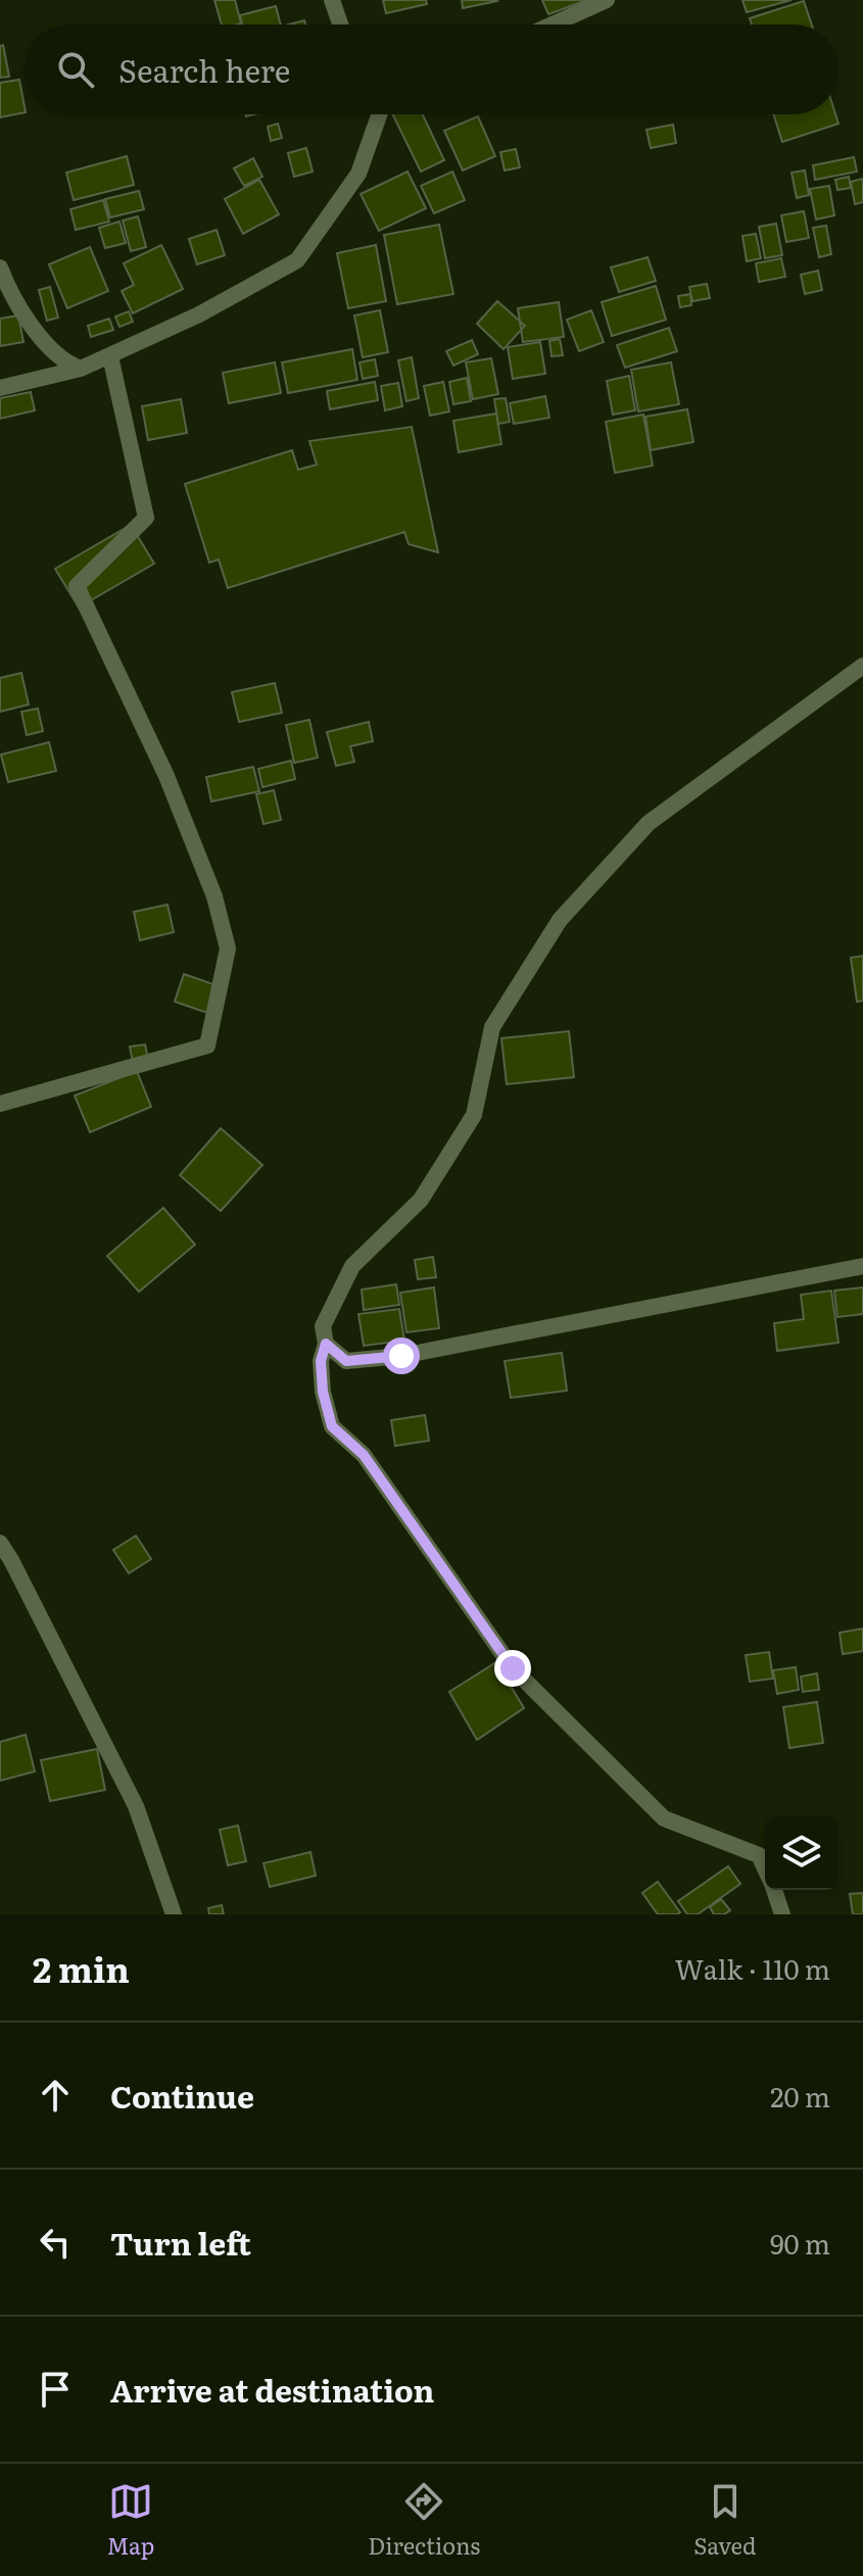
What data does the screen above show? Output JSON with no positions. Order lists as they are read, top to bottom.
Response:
{
  "page": {
    "search": "Search here",
    "heading": ["2 min", "Walk · 110 m"],
    "list": [
      ["Continue", "20 m"],
      ["Turn left", "90 m"],
      "Arrive at destination"
    ],
    "nav": ["Map", "Directions", "Saved"]
  }
}
